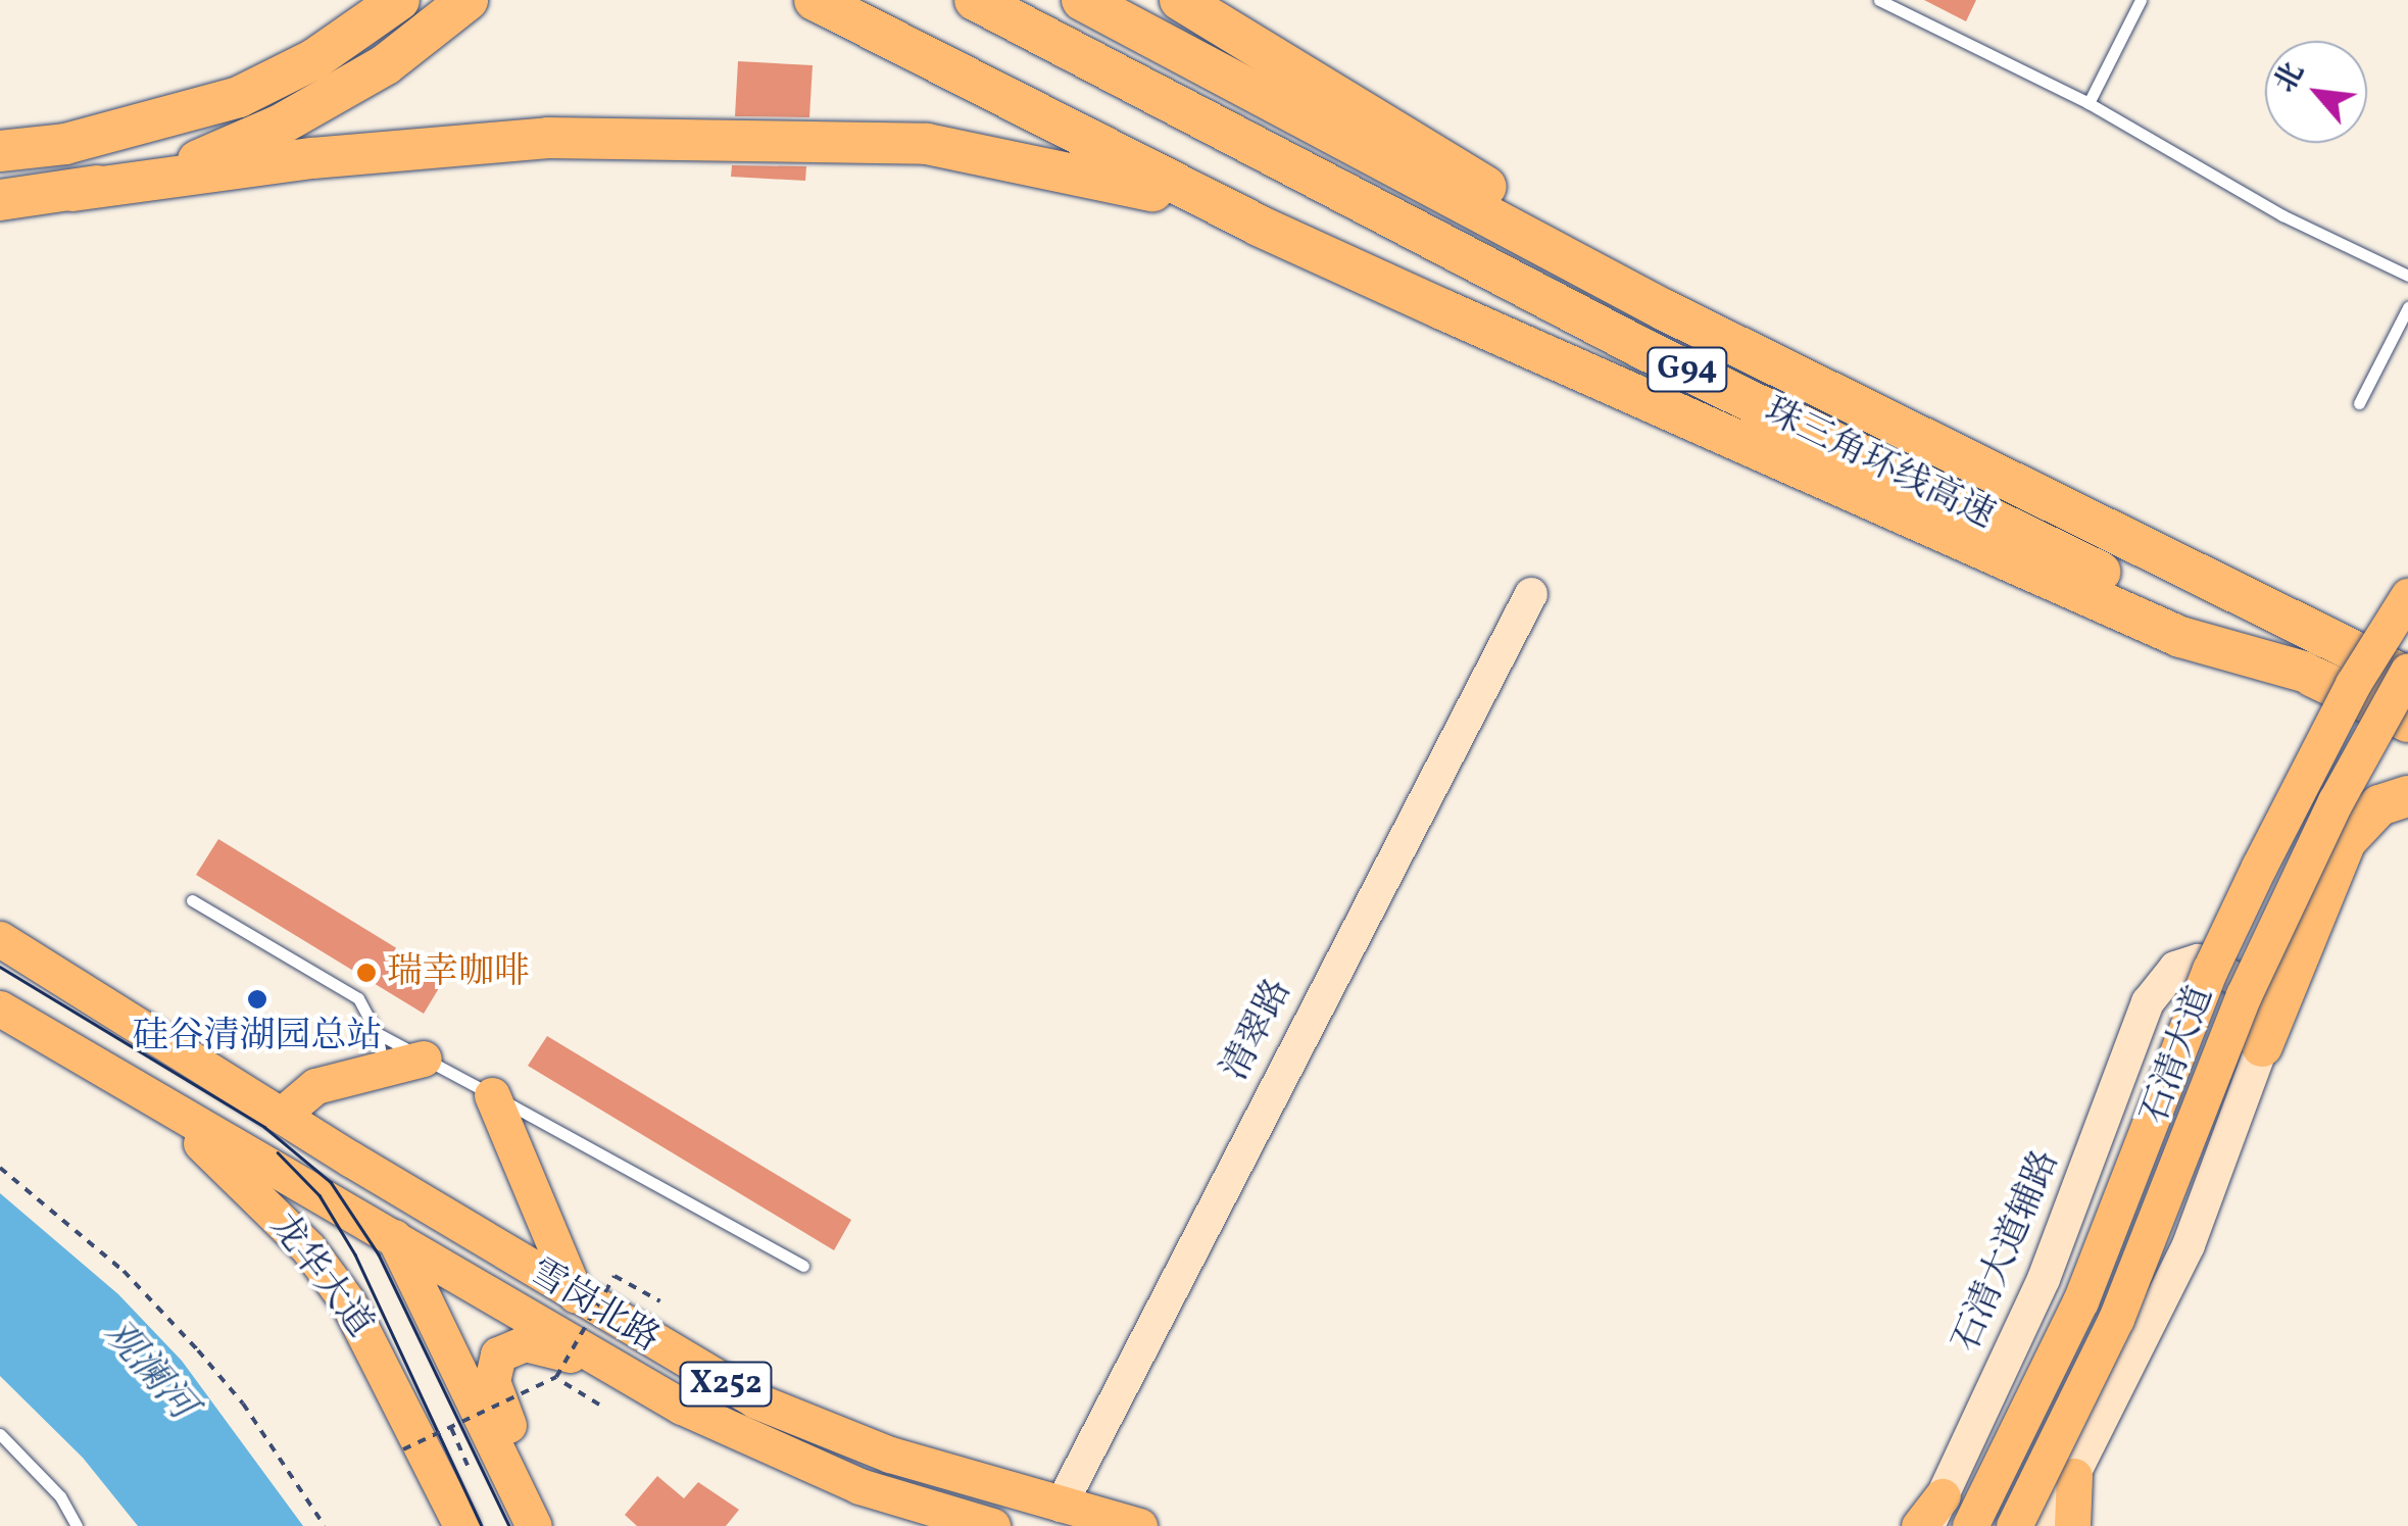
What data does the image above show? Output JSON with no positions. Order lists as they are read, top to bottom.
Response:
{
  "streets": {
    "highway": ["G94", "珠三角环线高速"],
    "main road": [
      "清翠路",
      "石清大道",
      "石清大道辅路",
      "龙华大道",
      "雪岗北路",
      "X252"
    ]
  },
  "crossings": [
    ["珠三角环线高速", "石清大道"],
    ["清翠路", "雪岗北路"],
    ["龙华大道", "雪岗北路"]
  ],
  "water": ["观澜河"],
  "places": ["瑞幸咖啡", "硅谷清湖园总站"],
  "north": "top left"
}
